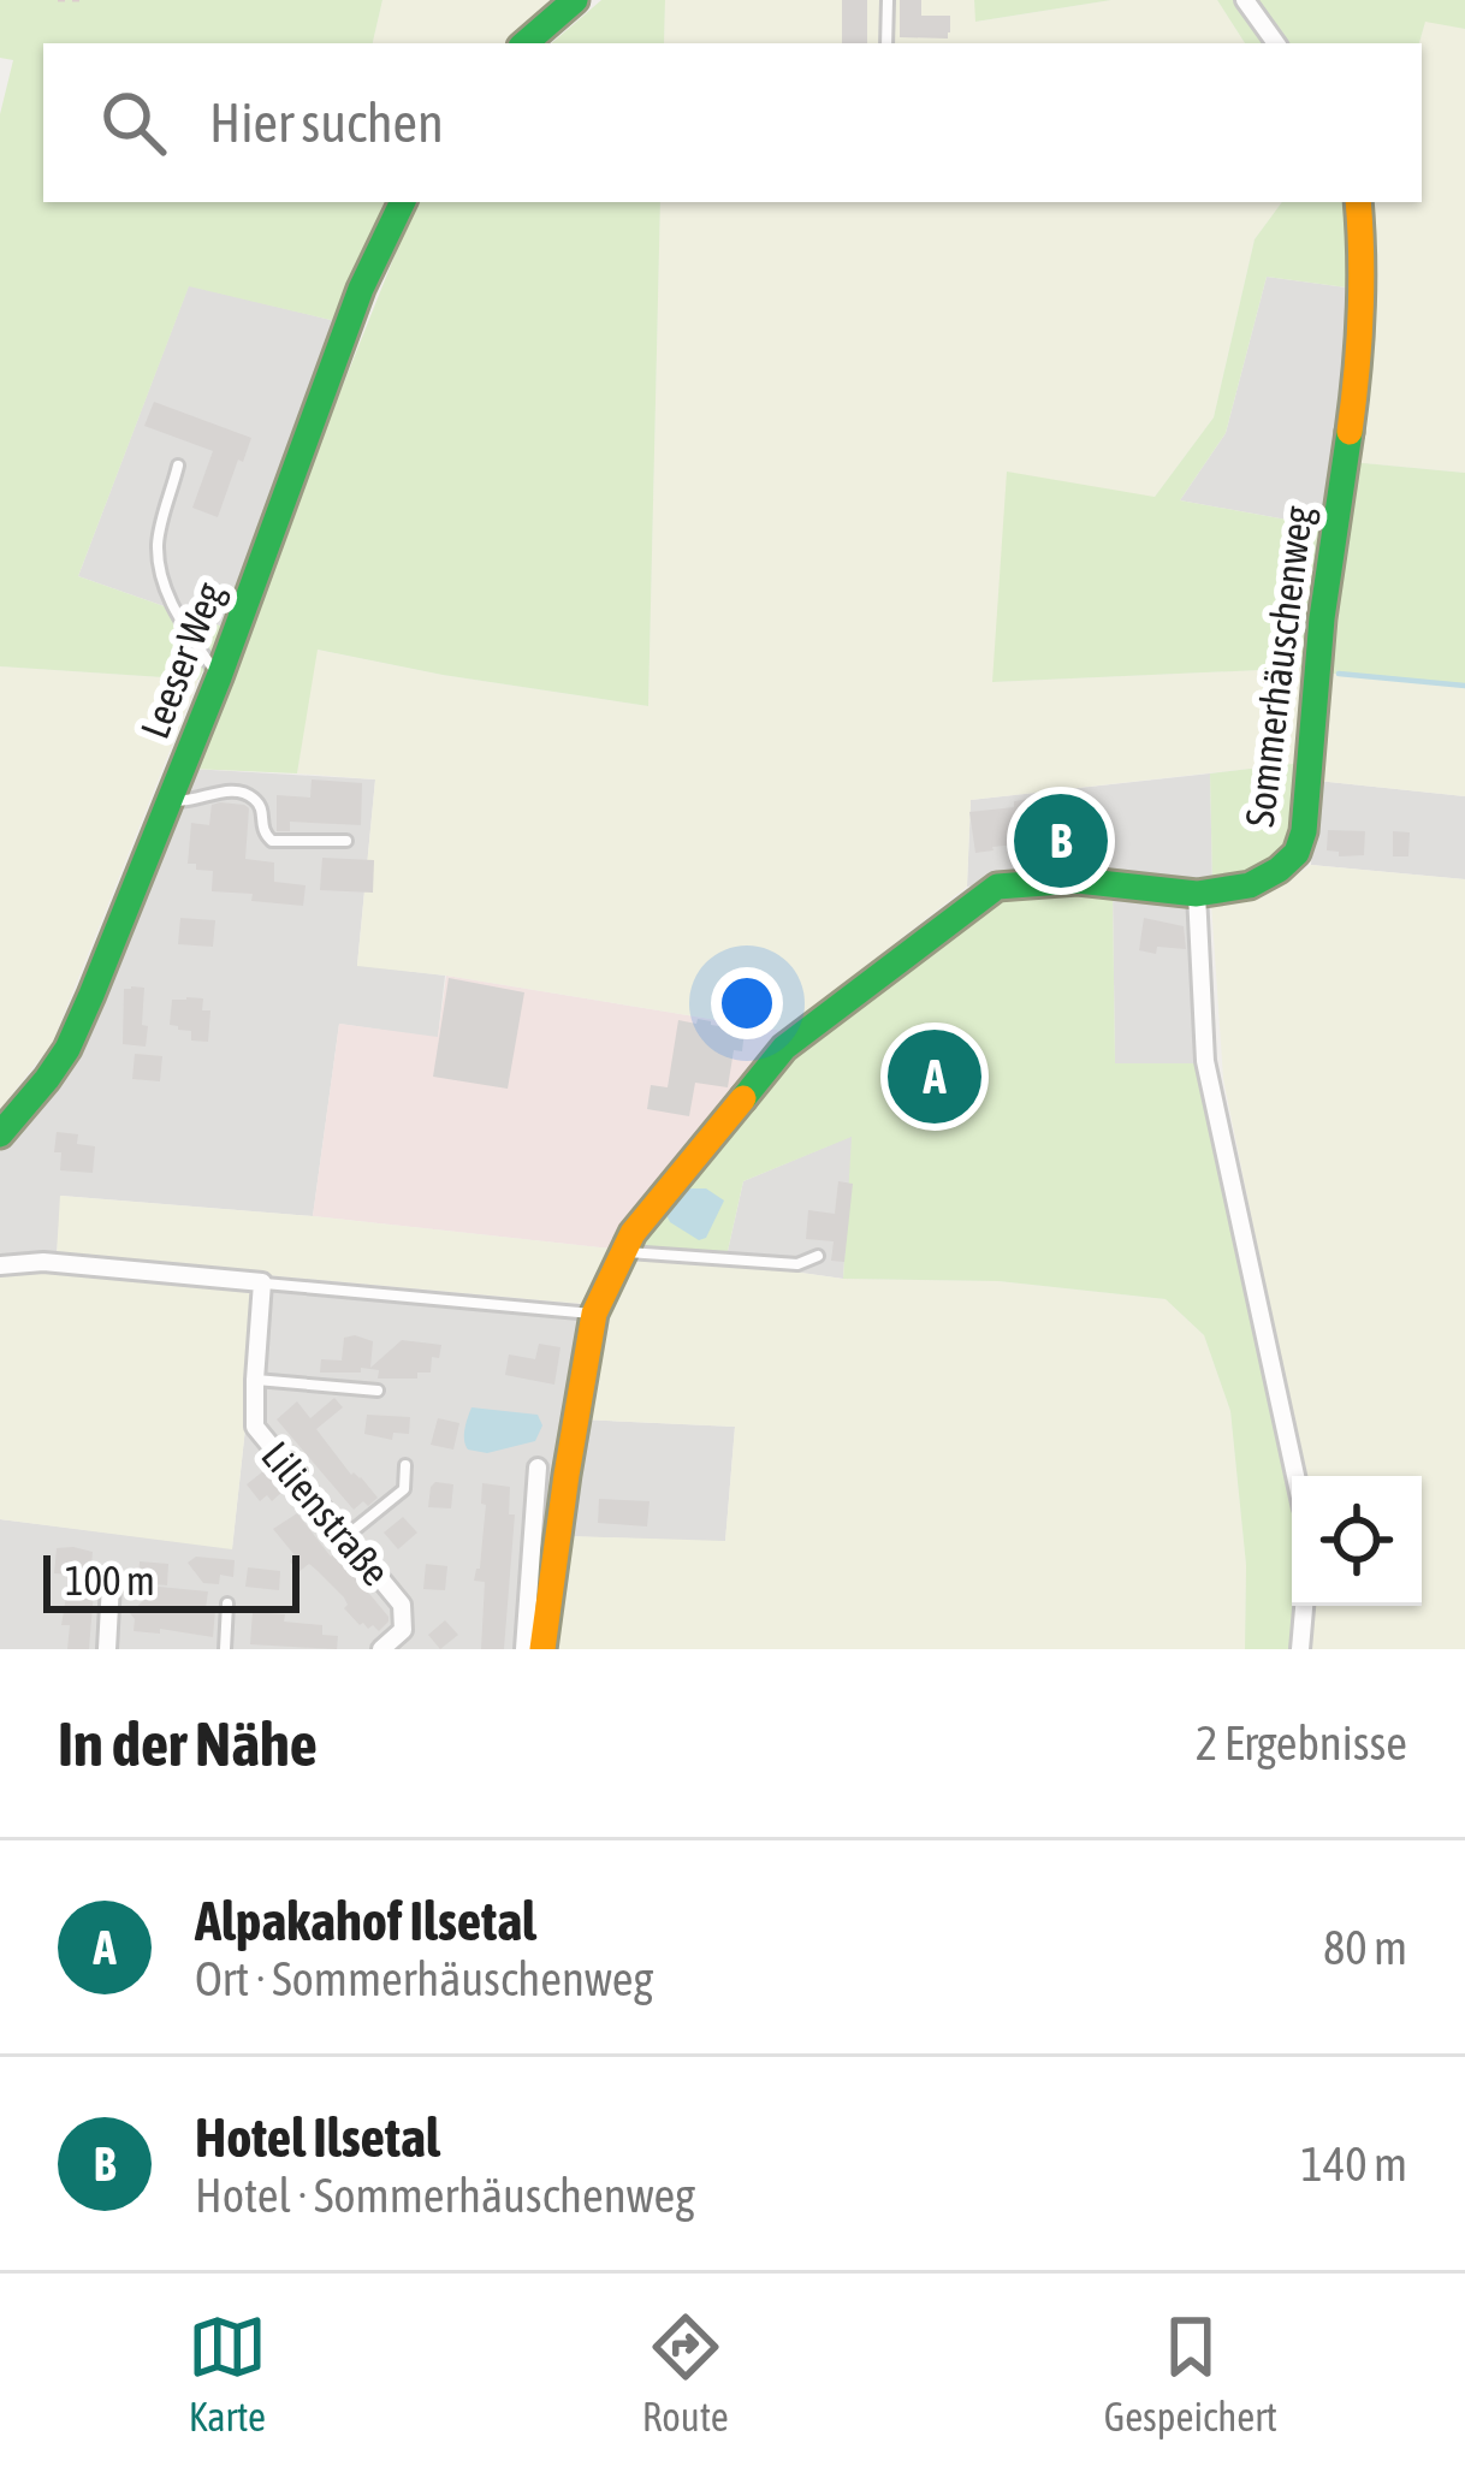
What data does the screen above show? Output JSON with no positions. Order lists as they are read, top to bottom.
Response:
{
  "streets": {
    "street": ["Leeser Weg", "Sommerhäuschenweg", "Lilienstraße"]
  },
  "scale_bar": "100 m",
  "page": {
    "search": "Hier suchen",
    "pins": ["B", "A"],
    "scale": "100 m",
    "heading": ["In der Nähe", "2 Ergebnisse"],
    "list": [
      {
        "mark": "A",
        "name": "Alpakahof Ilsetal",
        "note": "Ort · Sommerhäuschenweg",
        "value": "80 m"
      },
      {
        "mark": "B",
        "name": "Hotel Ilsetal",
        "note": "Hotel · Sommerhäuschenweg",
        "value": "140 m"
      }
    ],
    "nav": ["Karte", "Route", "Gespeichert"]
  }
}
